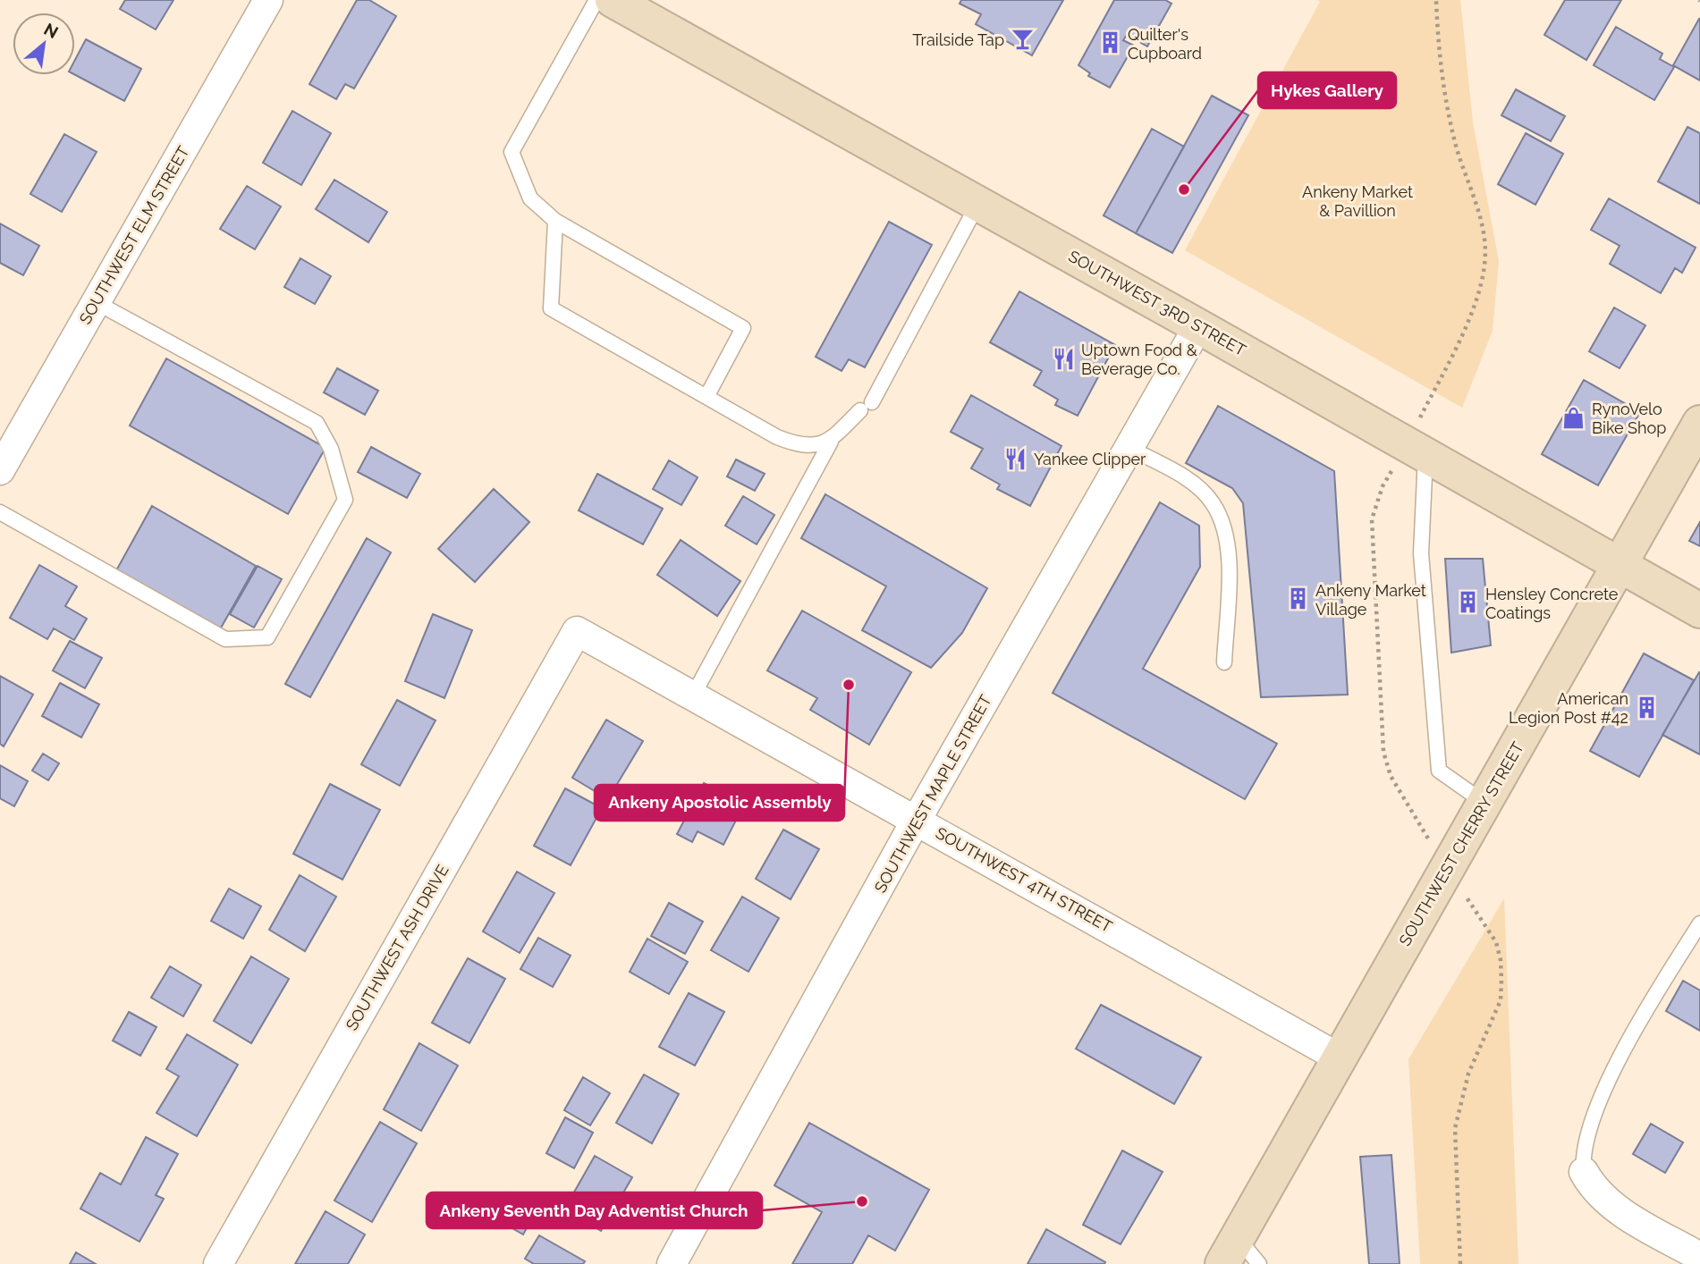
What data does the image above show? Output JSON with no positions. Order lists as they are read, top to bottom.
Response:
{
  "streets": {
    "street": [
      "SOUTHWEST ELM STREET",
      "SOUTHWEST 3RD STREET",
      "SOUTHWEST MAPLE STREET",
      "SOUTHWEST CHERRY STREET",
      "SOUTHWEST 4TH STREET",
      "SOUTHWEST ASH DRIVE"
    ]
  },
  "crossings": [
    ["SOUTHWEST 3RD STREET", "SOUTHWEST MAPLE STREET"],
    ["SOUTHWEST 3RD STREET", "SOUTHWEST CHERRY STREET"],
    ["SOUTHWEST MAPLE STREET", "SOUTHWEST 4TH STREET"],
    ["SOUTHWEST CHERRY STREET", "SOUTHWEST 4TH STREET"],
    ["SOUTHWEST 4TH STREET", "SOUTHWEST ASH DRIVE"]
  ],
  "parks": ["Ankeny Market & Pavillion"],
  "places": {
    "bar": ["Trailside Tap"],
    "building": [
      "Quilter's Cupboard",
      "Ankeny Market Village",
      "Hensley Concrete Coatings",
      "American Legion Post #42"
    ],
    "other": ["Hykes Gallery", "Ankeny Apostolic Assembly", "Ankeny Seventh Day Adventist Church"],
    "restaurant": ["Uptown Food & Beverage Co.", "Yankee Clipper"],
    "shop": ["RynoVelo Bike Shop"]
  },
  "north": "top right"
}
